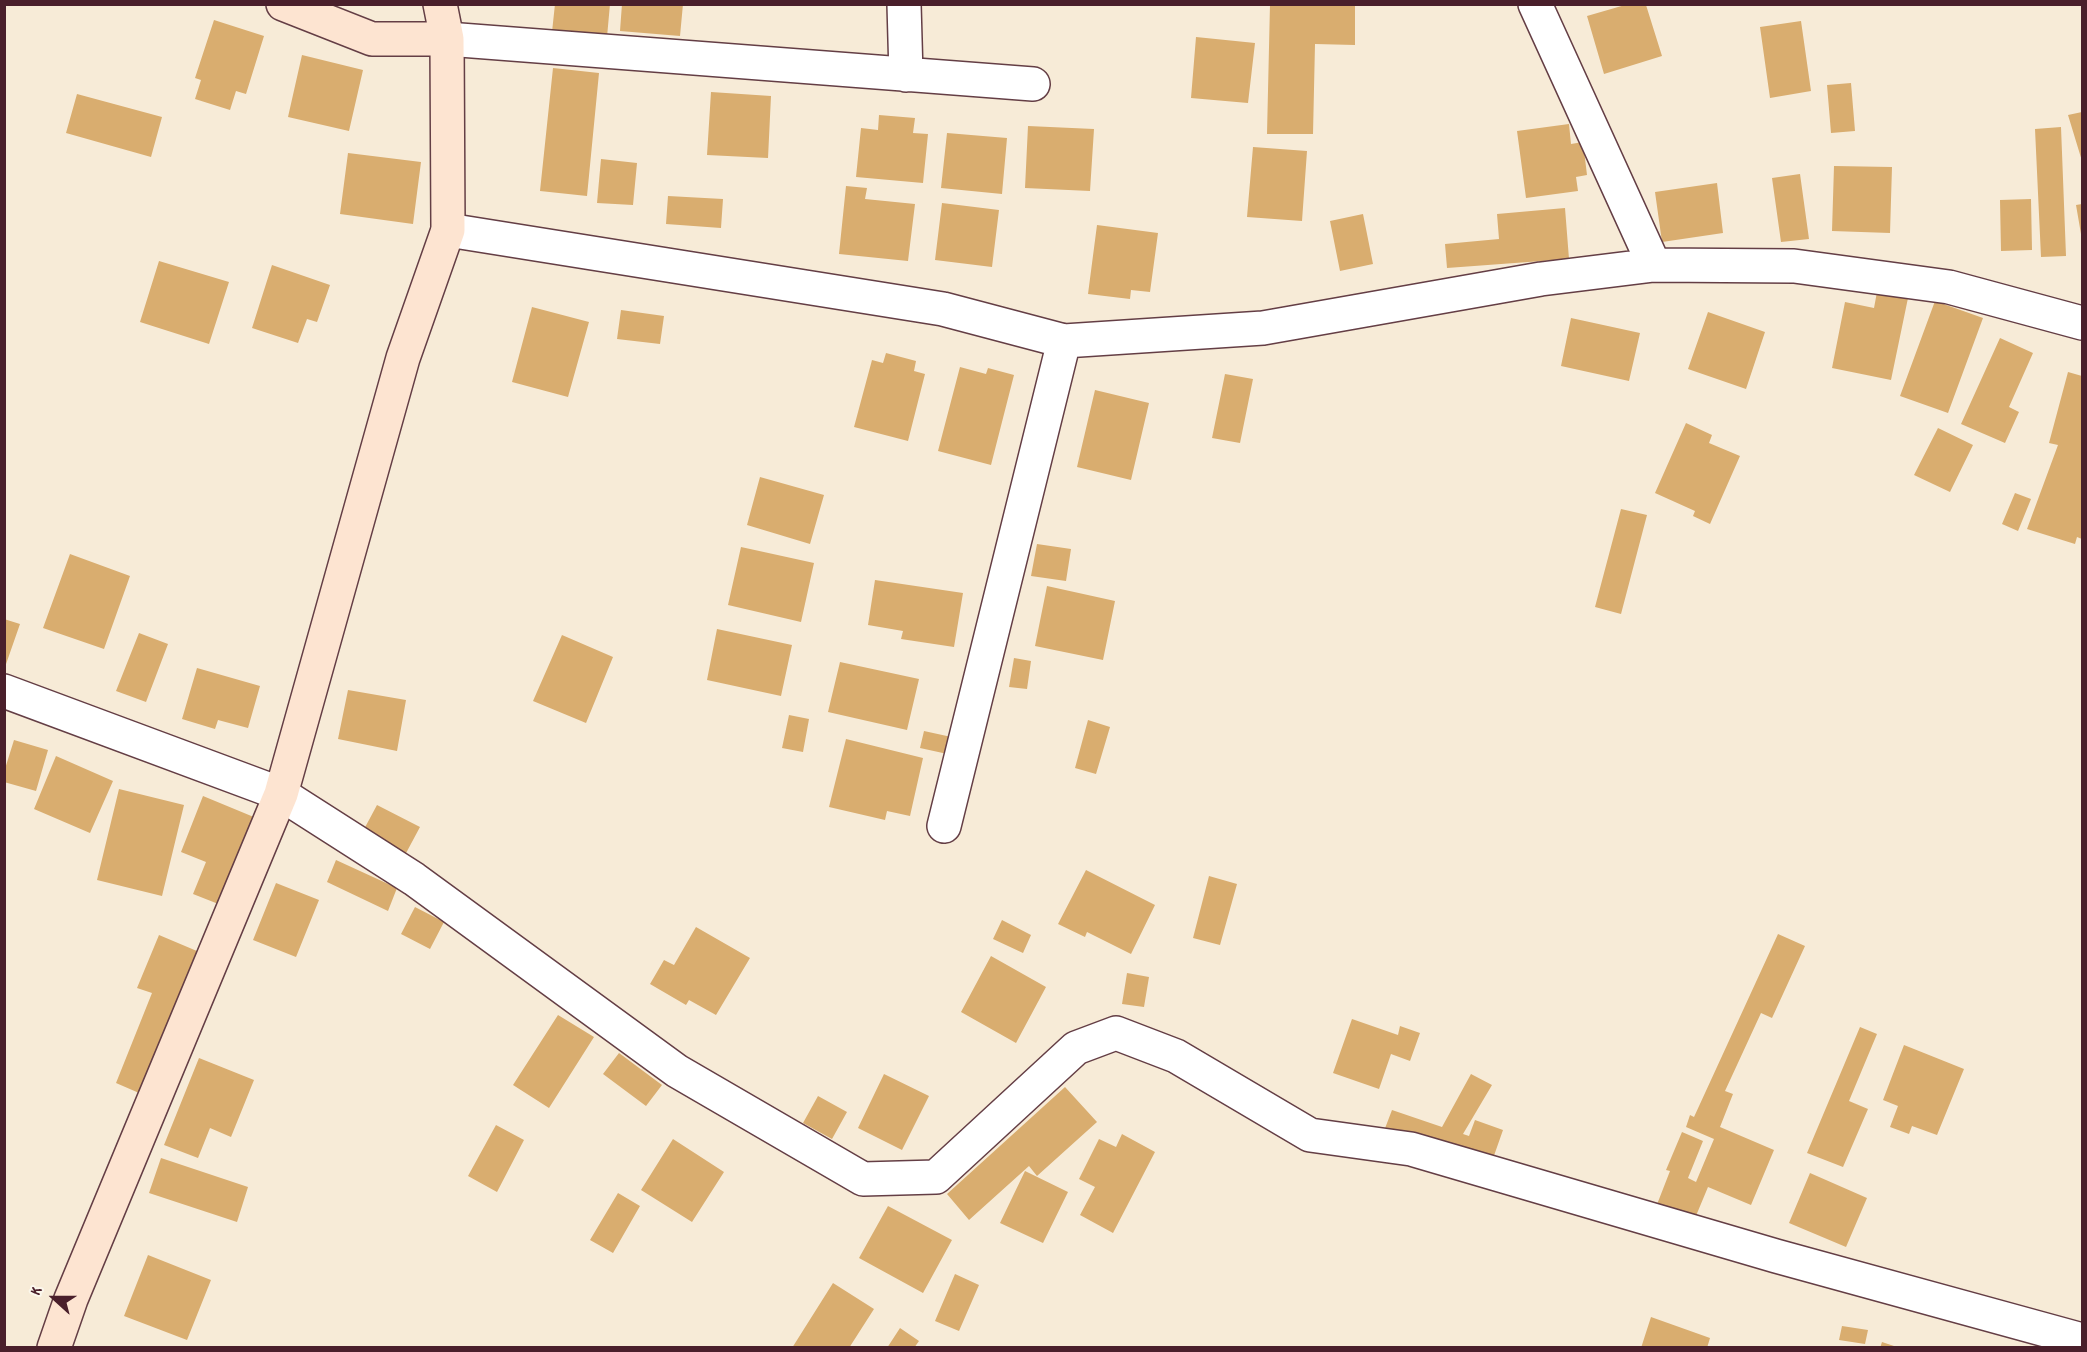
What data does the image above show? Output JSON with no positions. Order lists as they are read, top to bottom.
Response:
{
  "north": "left"
}
